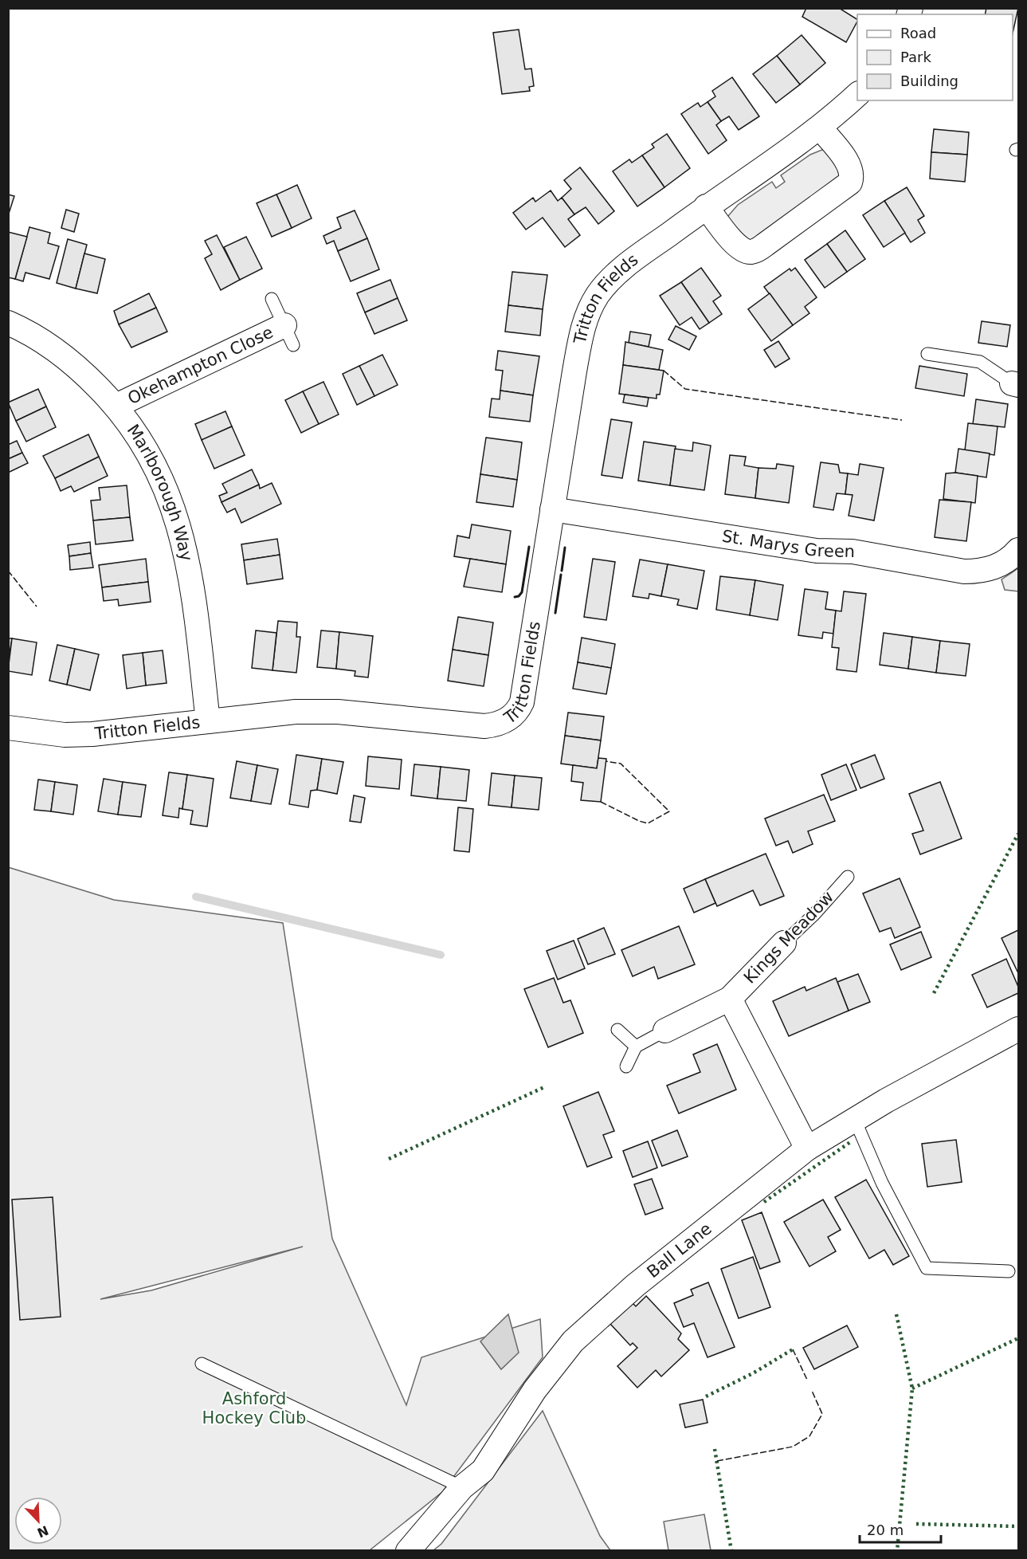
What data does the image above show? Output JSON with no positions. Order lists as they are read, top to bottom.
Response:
{
  "streets": {
    "street": [
      "Tritton Fields",
      "Okehampton Close",
      "Marlborough Way",
      "St. Marys Green",
      "Kings Meadow",
      "Ball Lane"
    ]
  },
  "crossings": [
    ["Tritton Fields", "Marlborough Way"],
    ["Tritton Fields", "St. Marys Green"],
    ["Okehampton Close", "Marlborough Way"],
    ["Kings Meadow", "Ball Lane"]
  ],
  "parks": ["Ashford Hockey Club"],
  "legend": ["Road", "Park", "Building"],
  "scale_bar": "20 m",
  "north": "bottom right"
}
